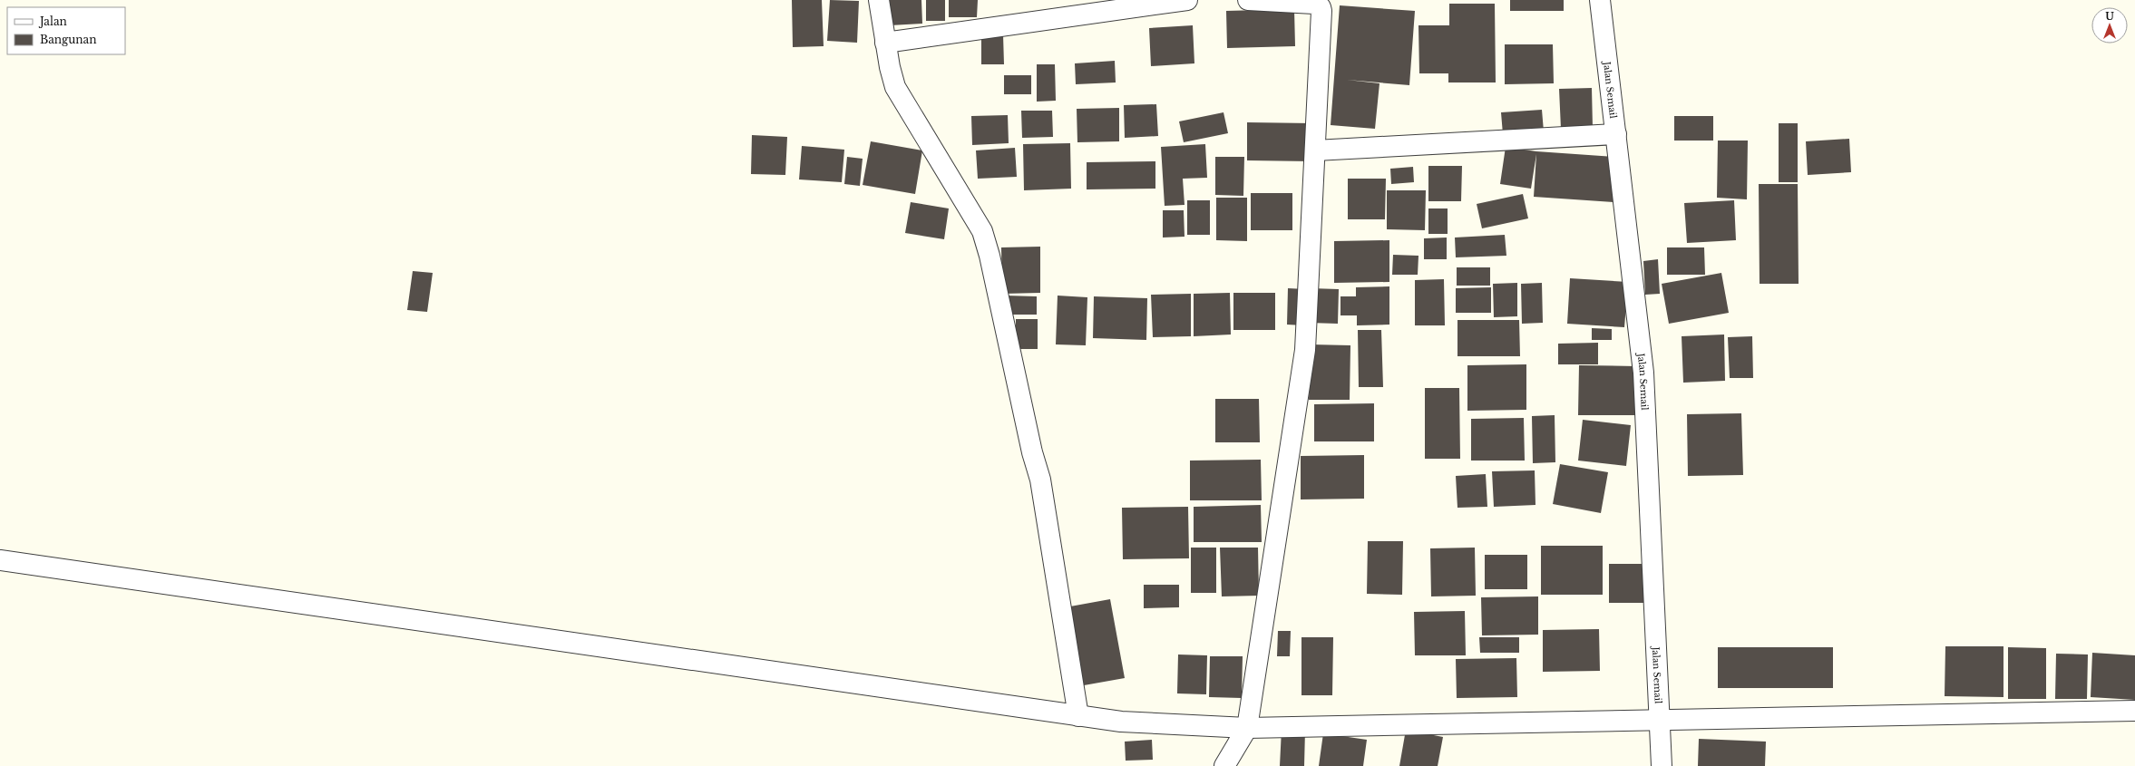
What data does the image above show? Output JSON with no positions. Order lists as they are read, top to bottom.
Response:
{
  "streets": {
    "street": ["Jalan Semail"]
  },
  "legend": ["Jalan", "Bangunan"],
  "north": "top"
}
